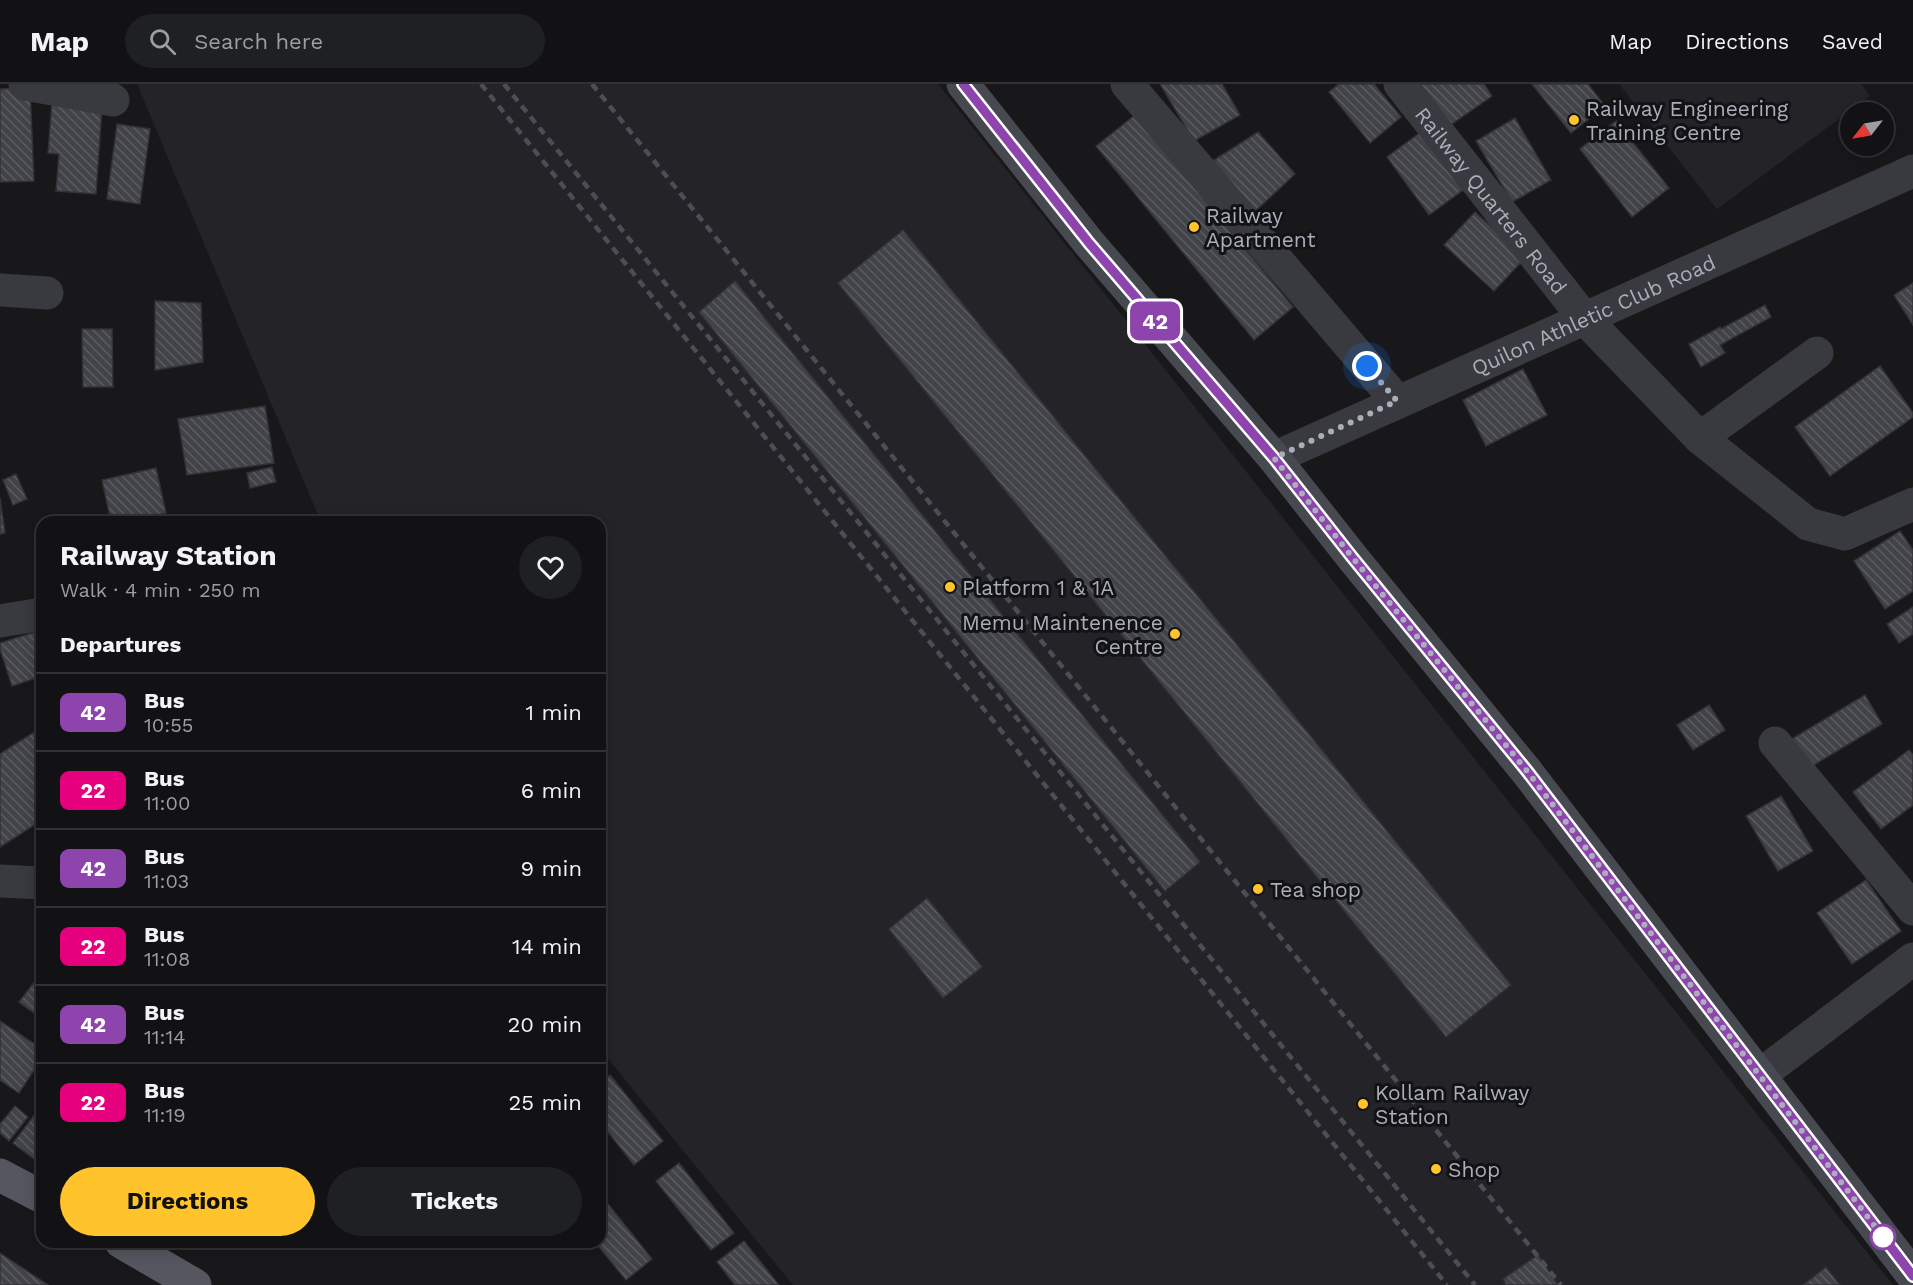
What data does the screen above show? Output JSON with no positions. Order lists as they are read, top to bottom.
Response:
{
  "streets": {
    "street": ["Railway Quarters Road", "Quilon Athletic Club Road"]
  },
  "crossings": [
    ["Railway Quarters Road", "Quilon Athletic Club Road"]
  ],
  "places": [
    "Railway Engineering Training Centre",
    "Railway Apartment",
    "Platform 1 & 1A",
    "Memu Maintenence Centre",
    "Tea shop",
    "Kollam Railway Station",
    "Shop"
  ],
  "lines": ["bus line 42"],
  "north": "bottom left",
  "page": {
    "header": "Map",
    "search": "Search here",
    "nav": ["Map", "Directions", "Saved"],
    "on_map": "42",
    "heading": [
      ["Railway Station", "Walk · 4 min · 250 m"],
      "Departures"
    ],
    "list": [
      {
        "mark": "42",
        "name": "Bus",
        "note": "10:55",
        "value": "1 min"
      },
      {
        "mark": "22",
        "name": "Bus",
        "note": "11:00",
        "value": "6 min"
      },
      {
        "mark": "42",
        "name": "Bus",
        "note": "11:03",
        "value": "9 min"
      },
      {
        "mark": "22",
        "name": "Bus",
        "note": "11:08",
        "value": "14 min"
      },
      {
        "mark": "42",
        "name": "Bus",
        "note": "11:14",
        "value": "20 min"
      },
      {
        "mark": "22",
        "name": "Bus",
        "note": "11:19",
        "value": "25 min"
      }
    ],
    "buttons": ["Directions", "Tickets"]
  }
}
